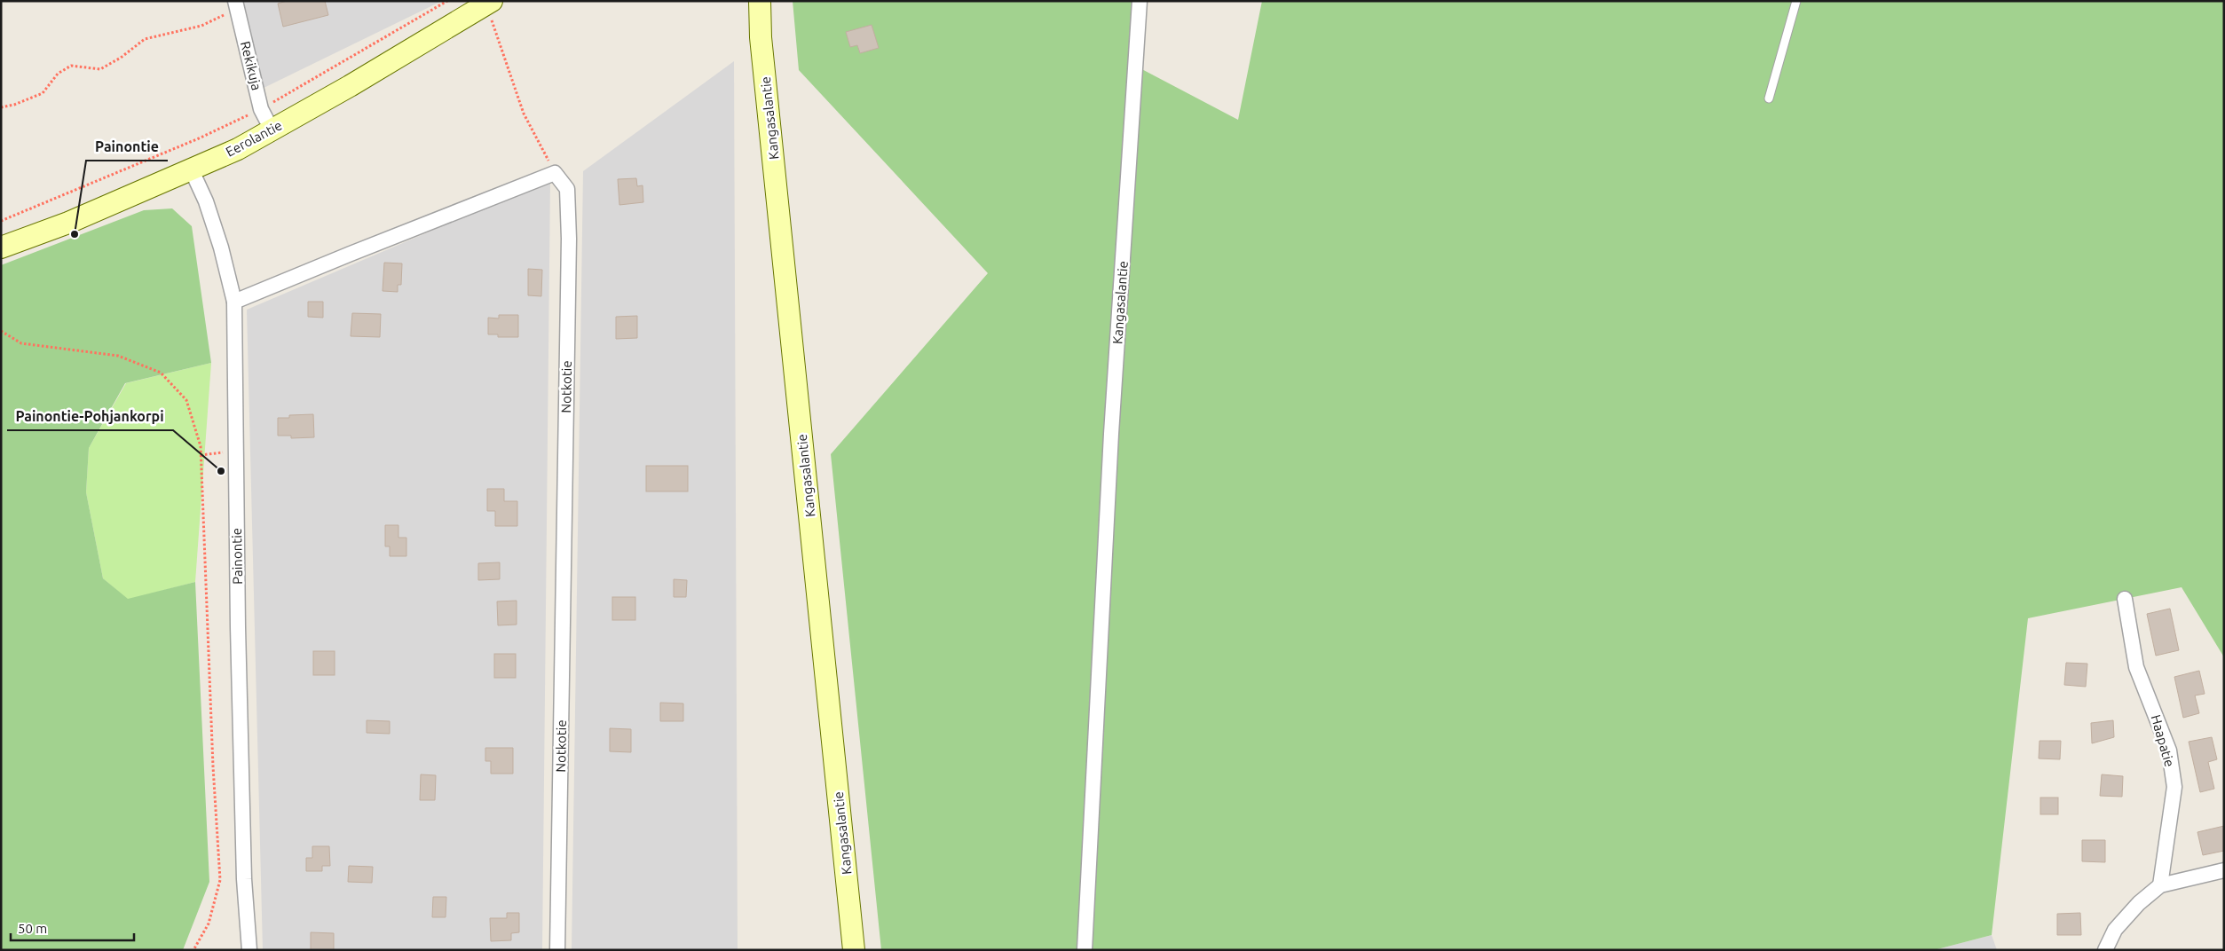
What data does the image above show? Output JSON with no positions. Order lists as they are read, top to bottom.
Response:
{
  "streets": {
    "main road": ["Kangasalantie", "Eerolantie"],
    "street": [
      "Rekikuja",
      "Notkotie",
      "Painontie",
      "Haapatie"
    ]
  },
  "crossings": [
    ["Rekikuja", "Eerolantie"],
    ["Eerolantie", "Painontie"]
  ],
  "places": ["Painontie", "Painontie-Pohjankorpi"],
  "scale_bar": "50 m"
}
